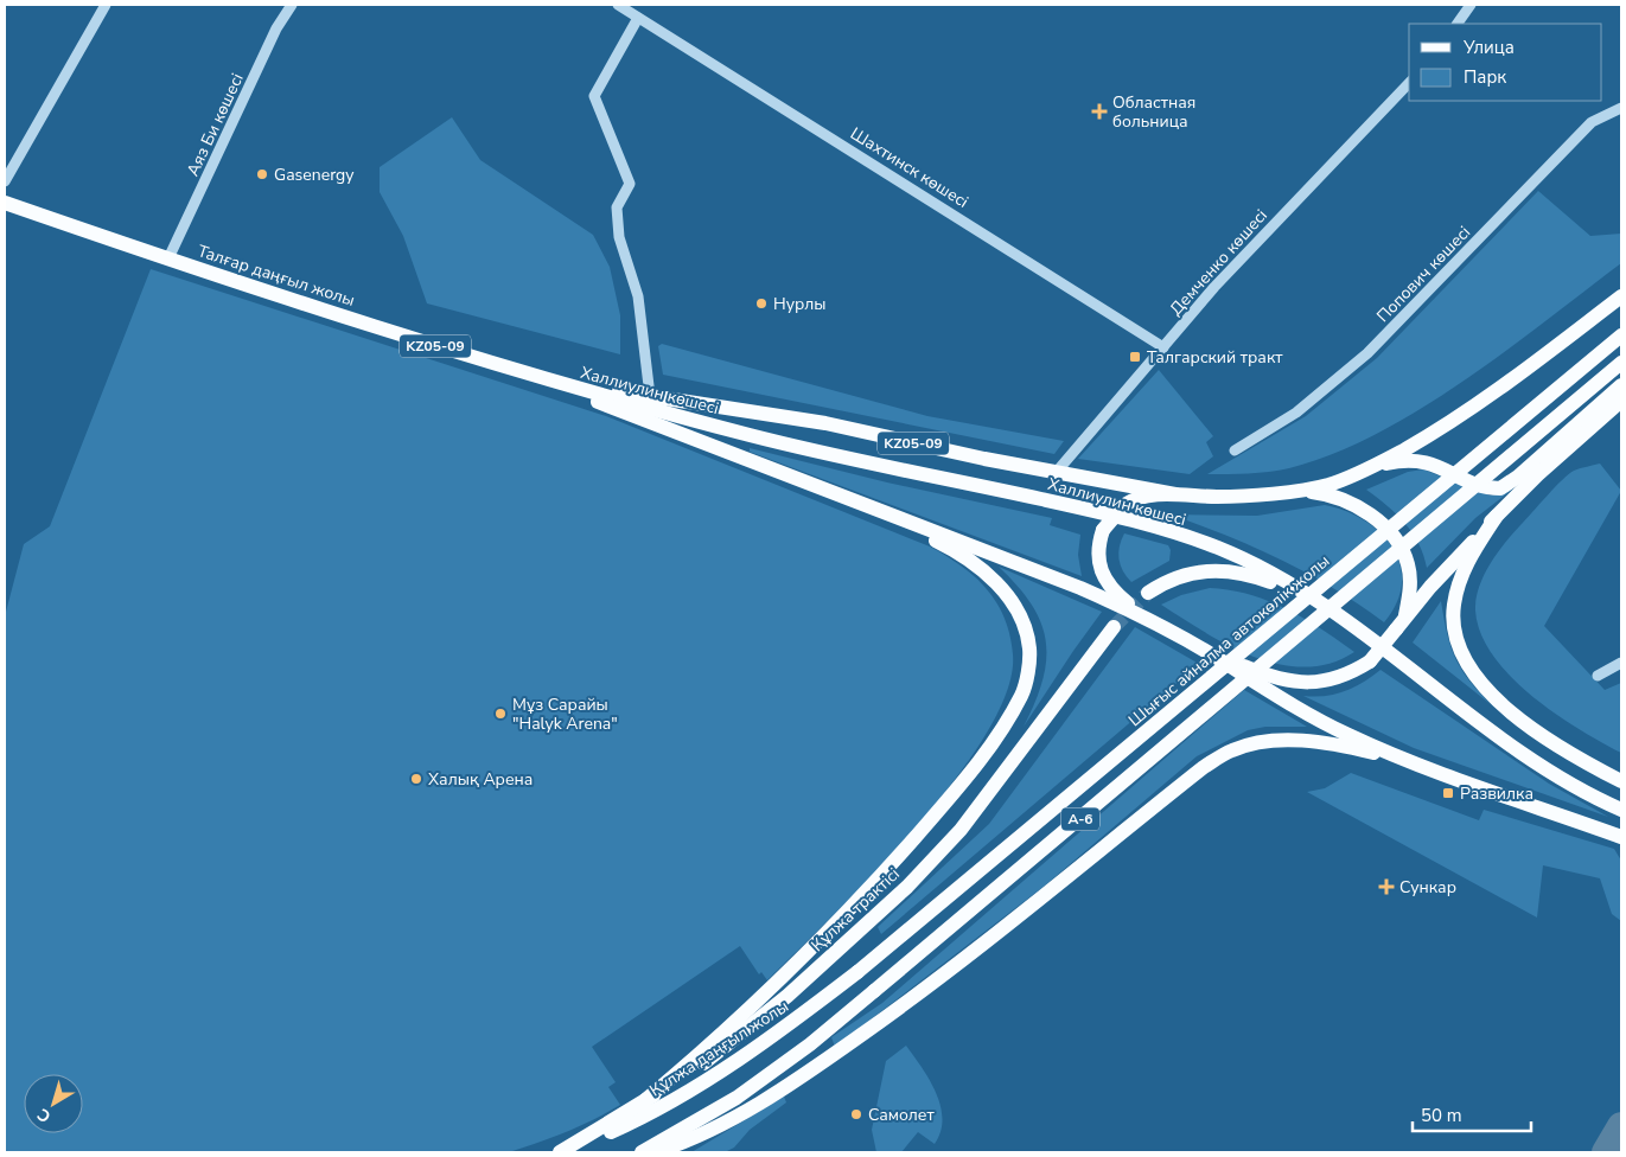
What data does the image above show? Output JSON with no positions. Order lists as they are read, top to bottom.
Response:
{
  "streets": {
    "main road": [
      "Талғар даңғыл жолы",
      "KZ05-09",
      "Халлиулин көшесі",
      "Шығыс айналма автокөлік жолы",
      "A-6",
      "Құлжа трактісі",
      "Құлжа даңғыл жолы"
    ],
    "street": [
      "Аяз Би көшесі",
      "Шахтинск көшесі",
      "Демченко көшесі",
      "Попович көшесі"
    ]
  },
  "crossings": [
    ["Аяз Би көшесі", "Талғар даңғыл жолы"],
    ["Шахтинск көшесі", "Демченко көшесі"],
    ["Демченко көшесі", "Халлиулин көшесі"],
    ["Талғар даңғыл жолы", "Халлиулин көшесі"],
    ["Шығыс айналма автокөлік жолы", "Құлжа даңғыл жолы"],
    ["Құлжа трактісі", "Құлжа даңғыл жолы"]
  ],
  "places": {
    "health": ["Областная больница", "Сункар"],
    "other": [
      "Gasenergy",
      "Нурлы",
      "Мұз Сарайы \"Halyk Arena\"",
      "Халық Арена",
      "Самолет"
    ],
    "transit": ["Талгарский тракт", "Развилка"]
  },
  "legend": ["Улица", "Парк"],
  "scale_bar": "50 m",
  "north": "bottom left"
}
